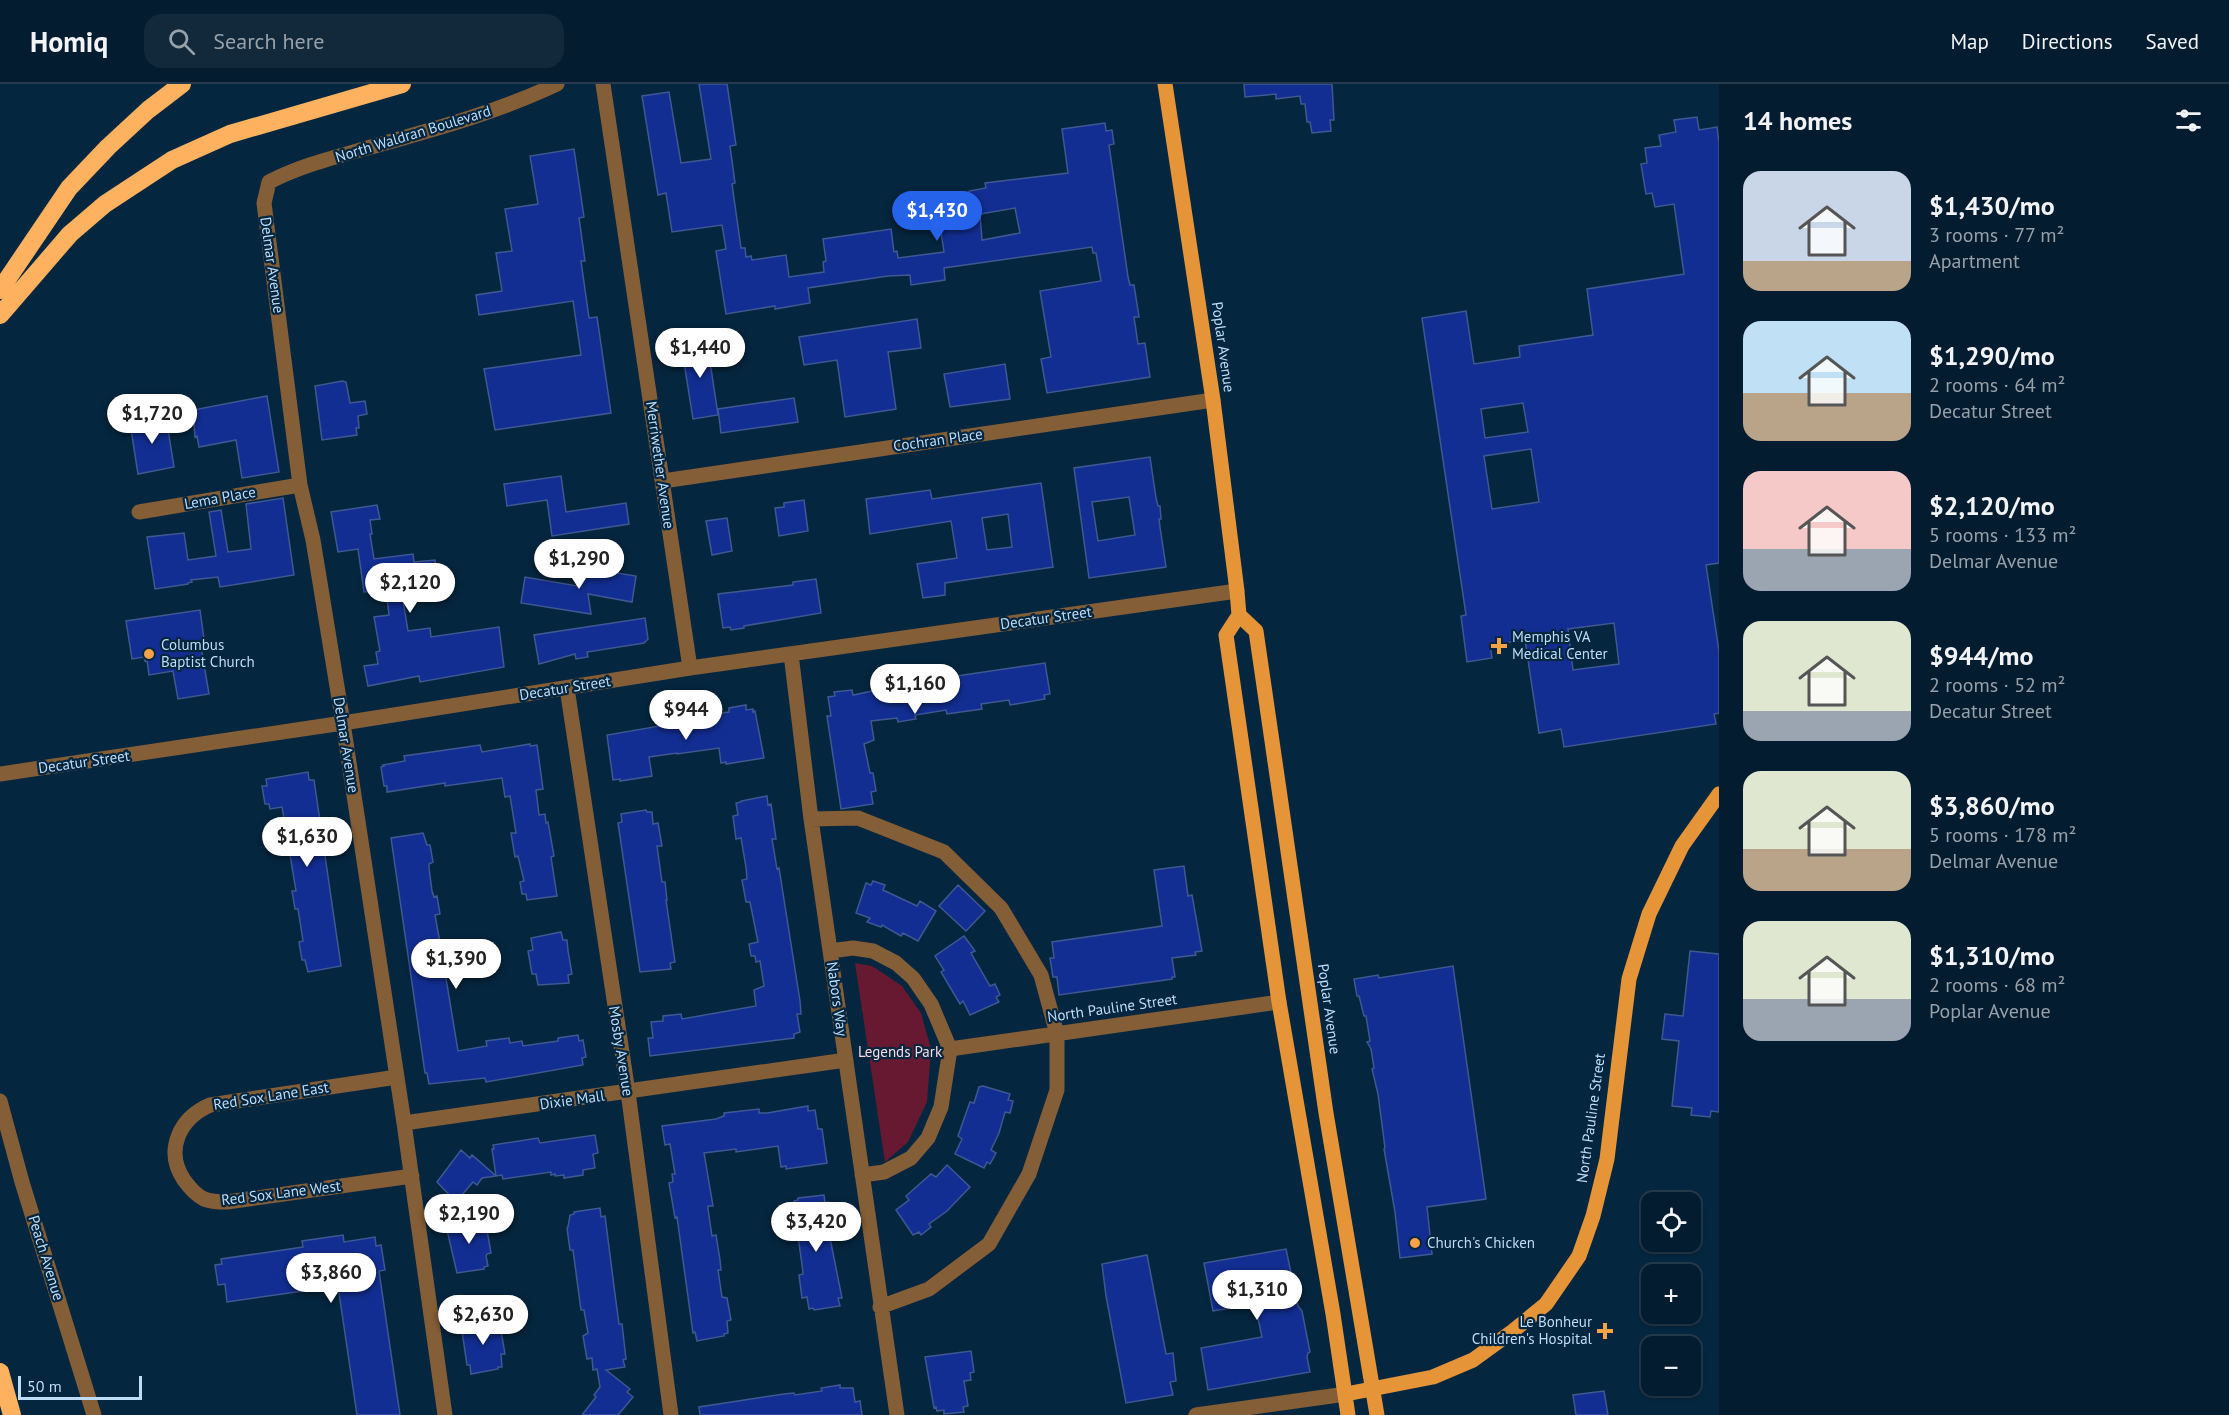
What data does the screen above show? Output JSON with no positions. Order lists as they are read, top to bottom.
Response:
{
  "streets": {
    "main road": ["Poplar Avenue", "North Pauline Street"],
    "street": [
      "North Waldran Boulevard",
      "Delmar Avenue",
      "Cochran Place",
      "Merriwether Avenue",
      "Lema Place",
      "Decatur Street",
      "Nabors Way",
      "Mosby Avenue",
      "Red Sox Lane East",
      "Dixie Mall",
      "Red Sox Lane West",
      "Peach Avenue"
    ]
  },
  "crossings": [
    ["North Waldran Boulevard", "Delmar Avenue"],
    ["Delmar Avenue", "Lema Place"],
    ["Delmar Avenue", "Decatur Street"],
    ["Delmar Avenue", "Red Sox Lane East"],
    ["Delmar Avenue", "Dixie Mall"],
    ["Delmar Avenue", "Red Sox Lane West"],
    ["Poplar Avenue", "Cochran Place"],
    ["Poplar Avenue", "Decatur Street"],
    ["Poplar Avenue", "North Pauline Street"],
    ["Cochran Place", "Merriwether Avenue"],
    ["Merriwether Avenue", "Decatur Street"],
    ["Decatur Street", "Nabors Way"],
    ["Decatur Street", "Mosby Avenue"],
    ["Nabors Way", "Dixie Mall"],
    ["Mosby Avenue", "Dixie Mall"],
    ["Red Sox Lane East", "Red Sox Lane West"]
  ],
  "parks": ["Legends Park"],
  "places": {
    "health": ["Memphis VA Medical Center", "Le Bonheur Children's Hospital"],
    "other": ["Columbus Baptist Church", "Church's Chicken"]
  },
  "scale_bar": "50 m",
  "page": {
    "header": "Homiq",
    "search": "Search here",
    "nav": ["Map", "Directions", "Saved"],
    "heading": "14 homes",
    "list": [
      {
        "name": "$1,430/mo",
        "note": "3 rooms · 77 m² · Apartment"
      },
      {
        "name": "$1,290/mo",
        "note": "2 rooms · 64 m² · Decatur Street"
      },
      {
        "name": "$2,120/mo",
        "note": "5 rooms · 133 m² · Delmar Avenue"
      },
      {
        "name": "$944/mo",
        "note": "2 rooms · 52 m² · Decatur Street"
      },
      {
        "name": "$3,860/mo",
        "note": "5 rooms · 178 m² · Delmar Avenue"
      },
      {
        "name": "$1,310/mo",
        "note": "2 rooms · 68 m² · Poplar Avenue"
      }
    ],
    "price": [
      "$1,430",
      "$1,440",
      "$1,720",
      "$1,290",
      "$2,120",
      "$1,160",
      "$944",
      "$1,630",
      "$1,390",
      "$2,190",
      "$3,420",
      "$3,860",
      "$1,310",
      "$2,630"
    ],
    "map_buttons": ["+", "−"],
    "scale": "50 m"
  }
}
